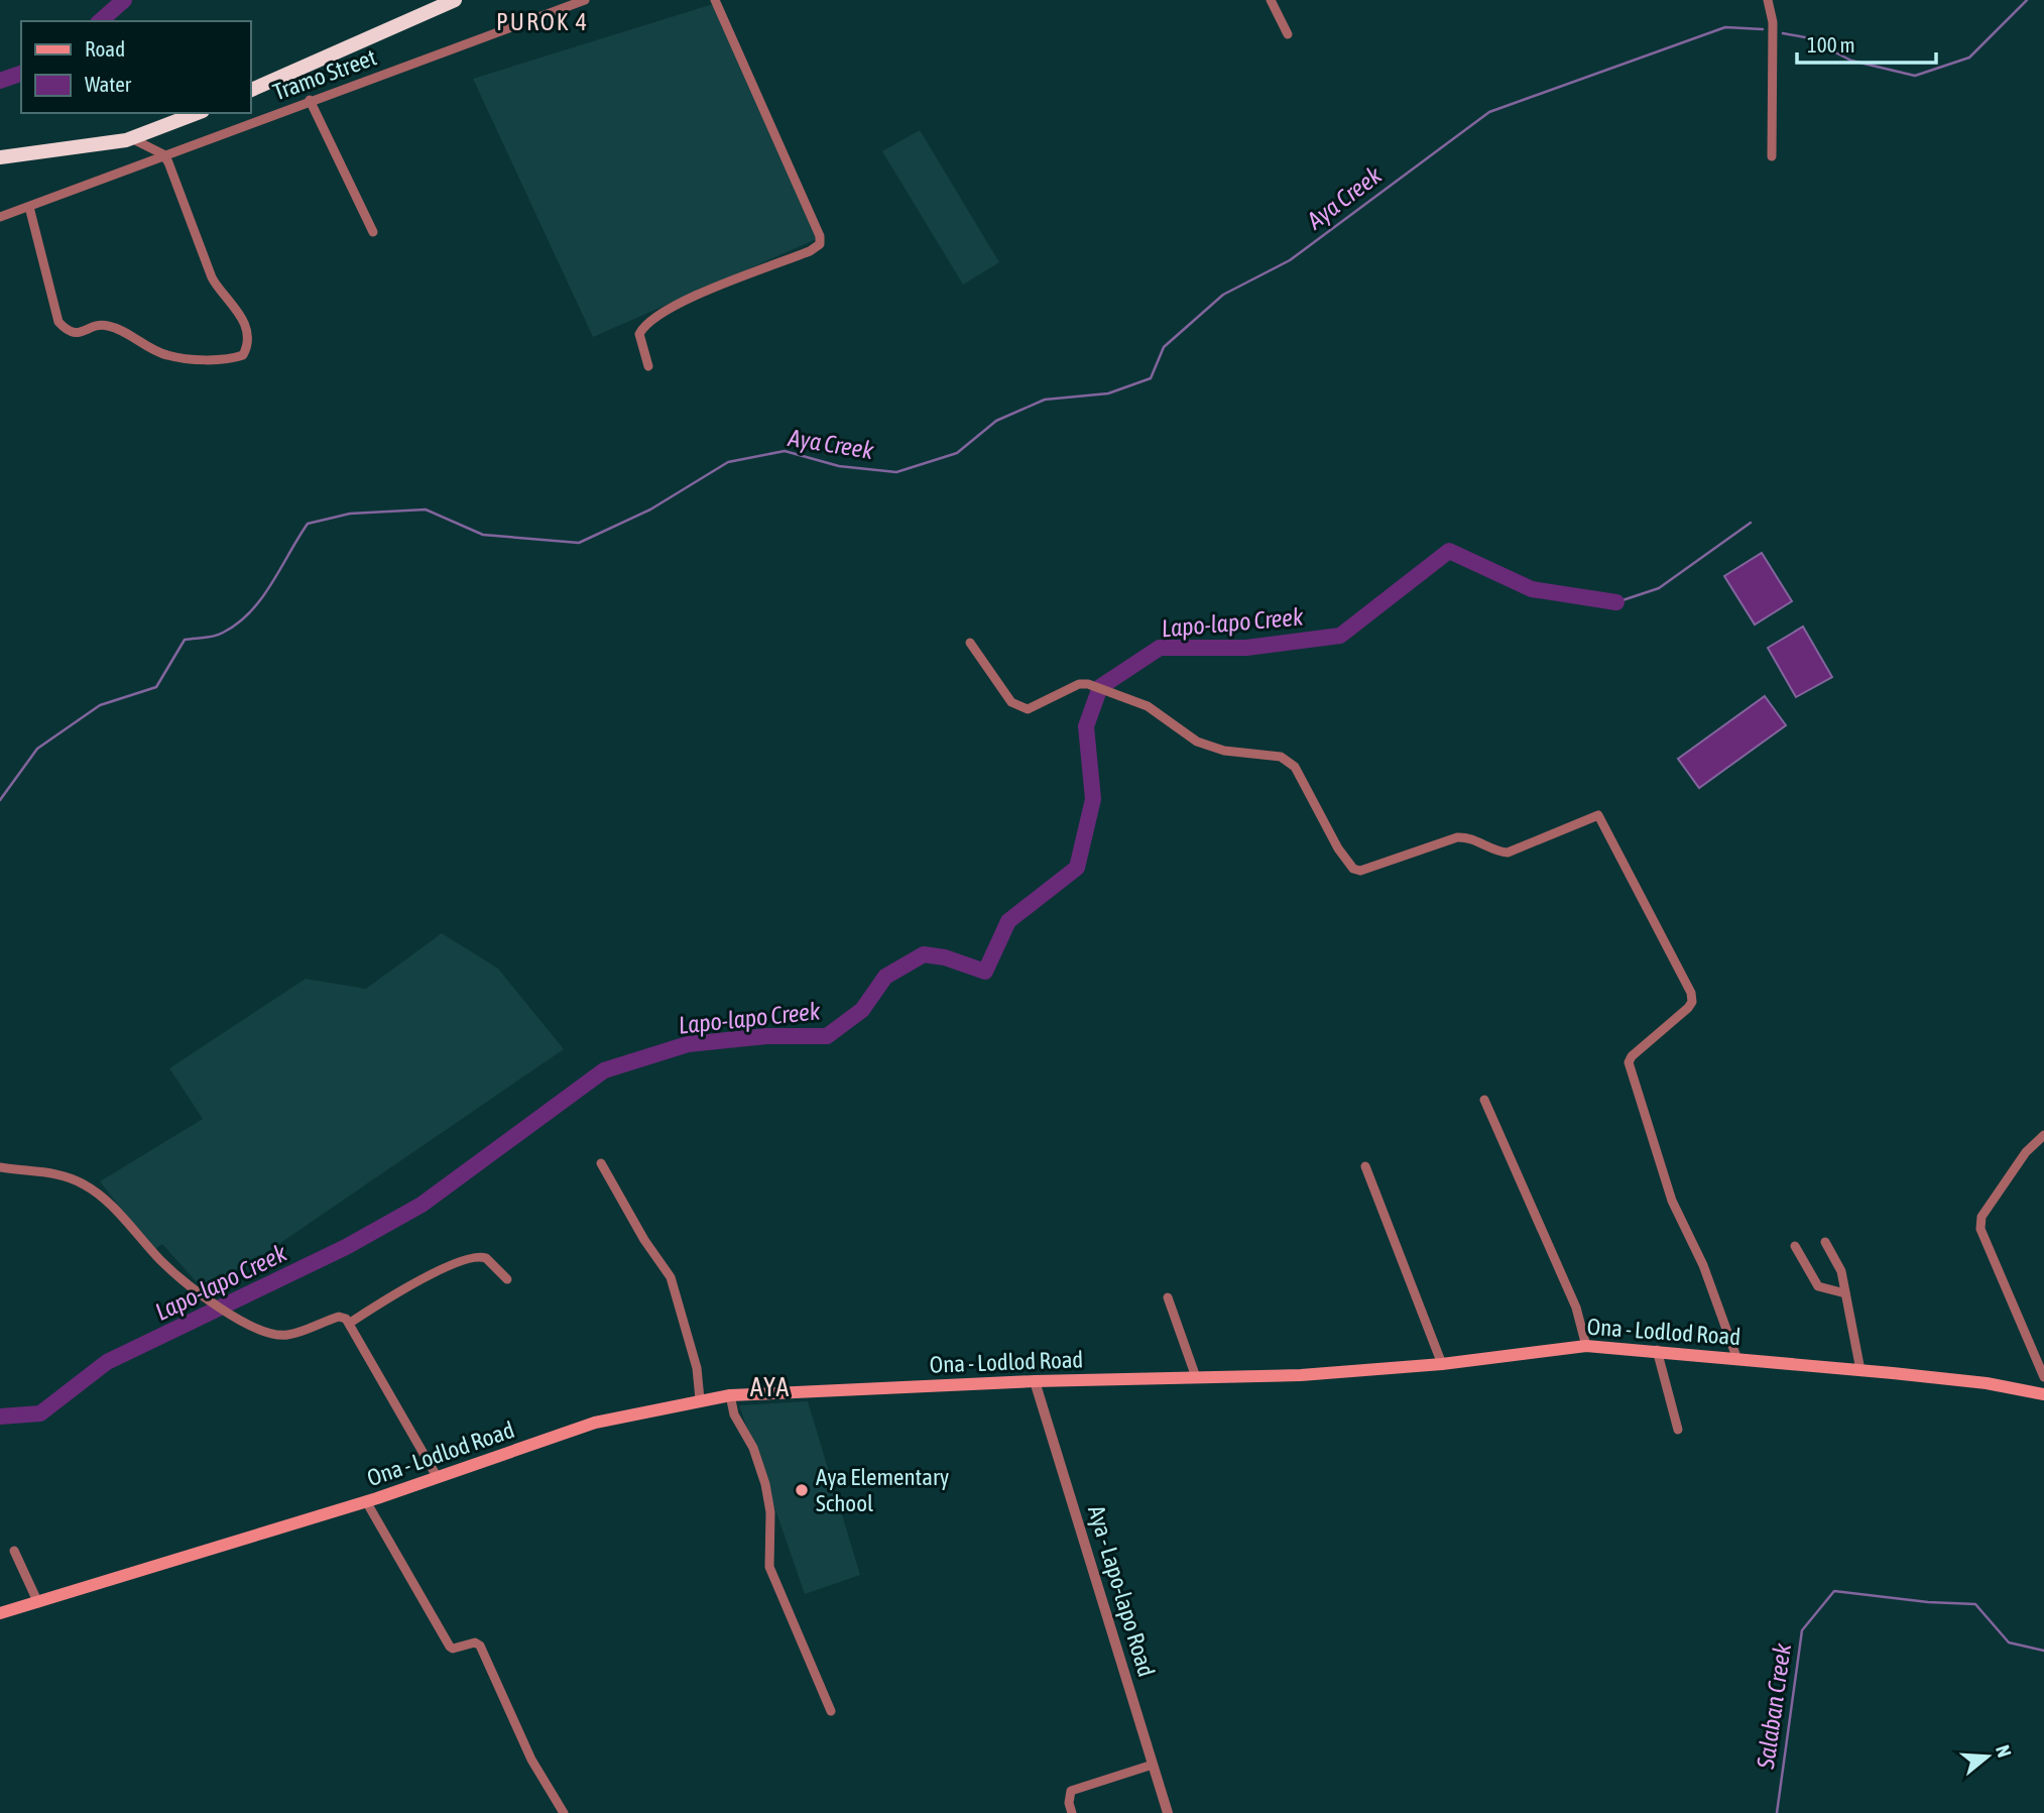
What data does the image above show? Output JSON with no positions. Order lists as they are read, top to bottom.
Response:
{
  "streets": {
    "main road": ["Ona - Lodlod Road"],
    "street": ["Tramo Street", "Aya - Lapo-lapo Road"]
  },
  "crossings": [
    ["Ona - Lodlod Road", "Aya - Lapo-lapo Road"]
  ],
  "districts": ["PUROK 4", "AYA"],
  "water": ["Aya Creek", "Lapo-lapo Creek", "Salaban Creek"],
  "places": ["Aya Elementary School"],
  "legend": ["Road", "Water"],
  "scale_bar": "100 m",
  "north": "right"
}
